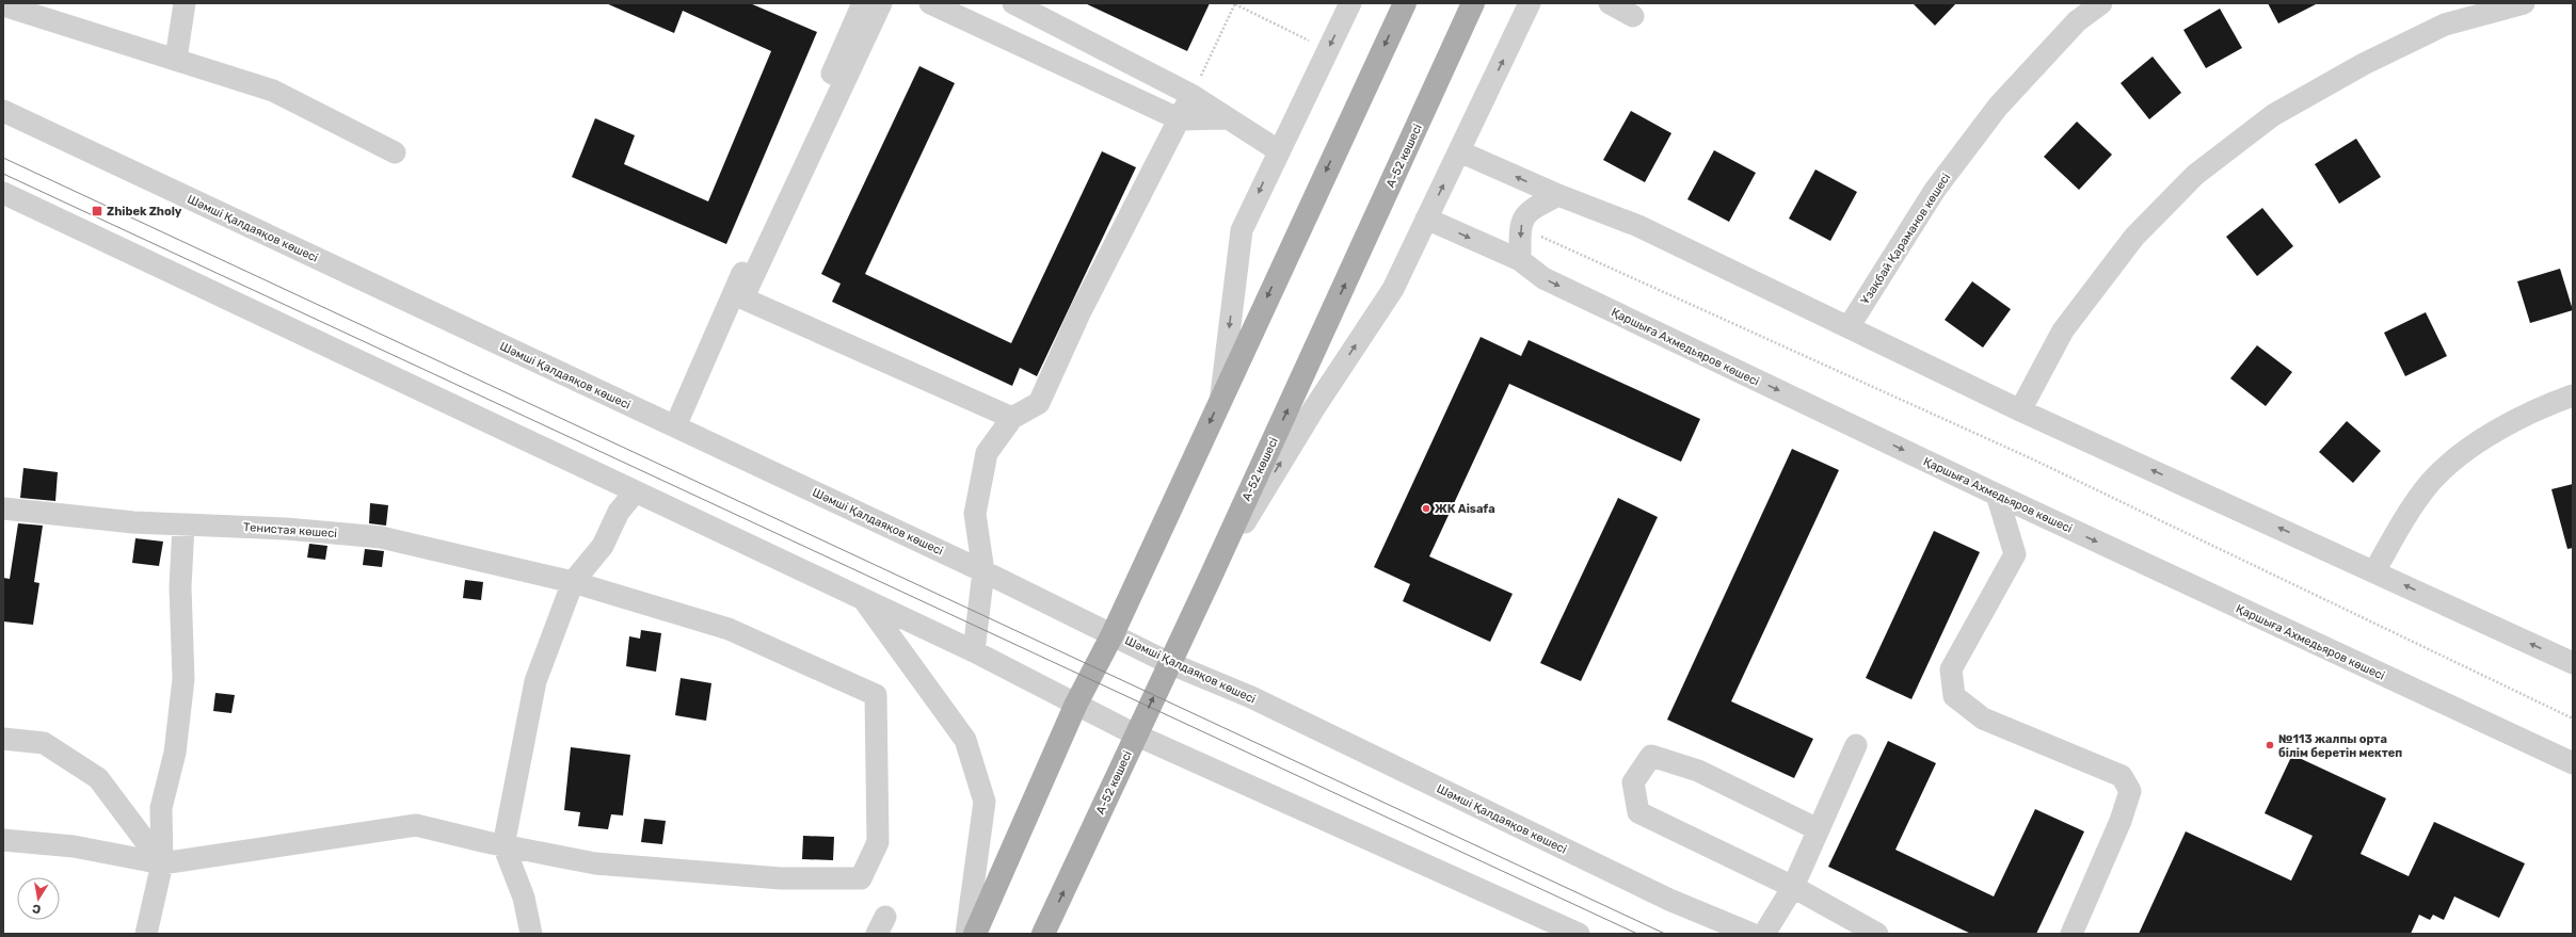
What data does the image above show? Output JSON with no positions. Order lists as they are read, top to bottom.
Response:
{
  "streets": {
    "main road": ["А-52 көшесі"],
    "street": [
      "Шәмші Қалдаяқов көшесі",
      "Ұзақбай Қараманов көшесі",
      "Қаршыға Ахмедьяров көшесі",
      "Тенистая көшесі"
    ]
  },
  "crossings": [
    ["А-52 көшесі", "Шәмші Қалдаяқов көшесі"]
  ],
  "places": {
    "transit": ["Zhibek Zholy"],
    "other": ["ЖК Aisafa", "№113 жалпы орта білім беретін мектеп"]
  },
  "north": "bottom"
}
